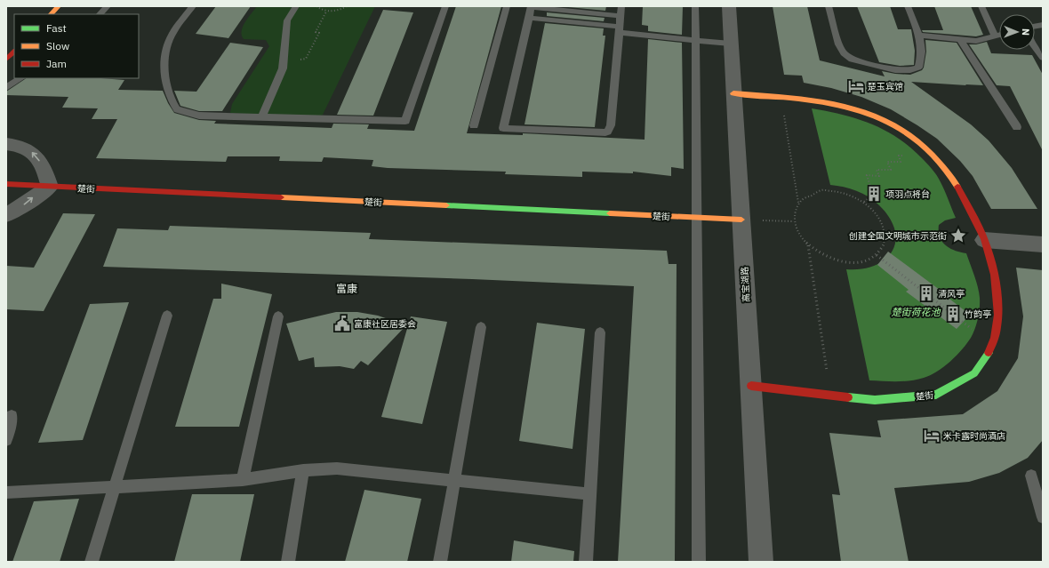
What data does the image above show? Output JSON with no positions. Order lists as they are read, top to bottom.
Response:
{
  "streets": {
    "street": ["楚街", "高宝湖路"]
  },
  "crossings": [
    ["楚街", "高宝湖路"]
  ],
  "districts": ["富康"],
  "water": ["楚街荷花池"],
  "places": {
    "hotel": ["楚玉宾馆", "米卡露时尚酒店"],
    "building": ["项羽点将台", "清风亭", "竹韵亭"],
    "place": ["创建全国文明城市示范街"],
    "public building": ["富康社区居委会"]
  },
  "legend": ["Fast", "Slow", "Jam"],
  "north": "right"
}
